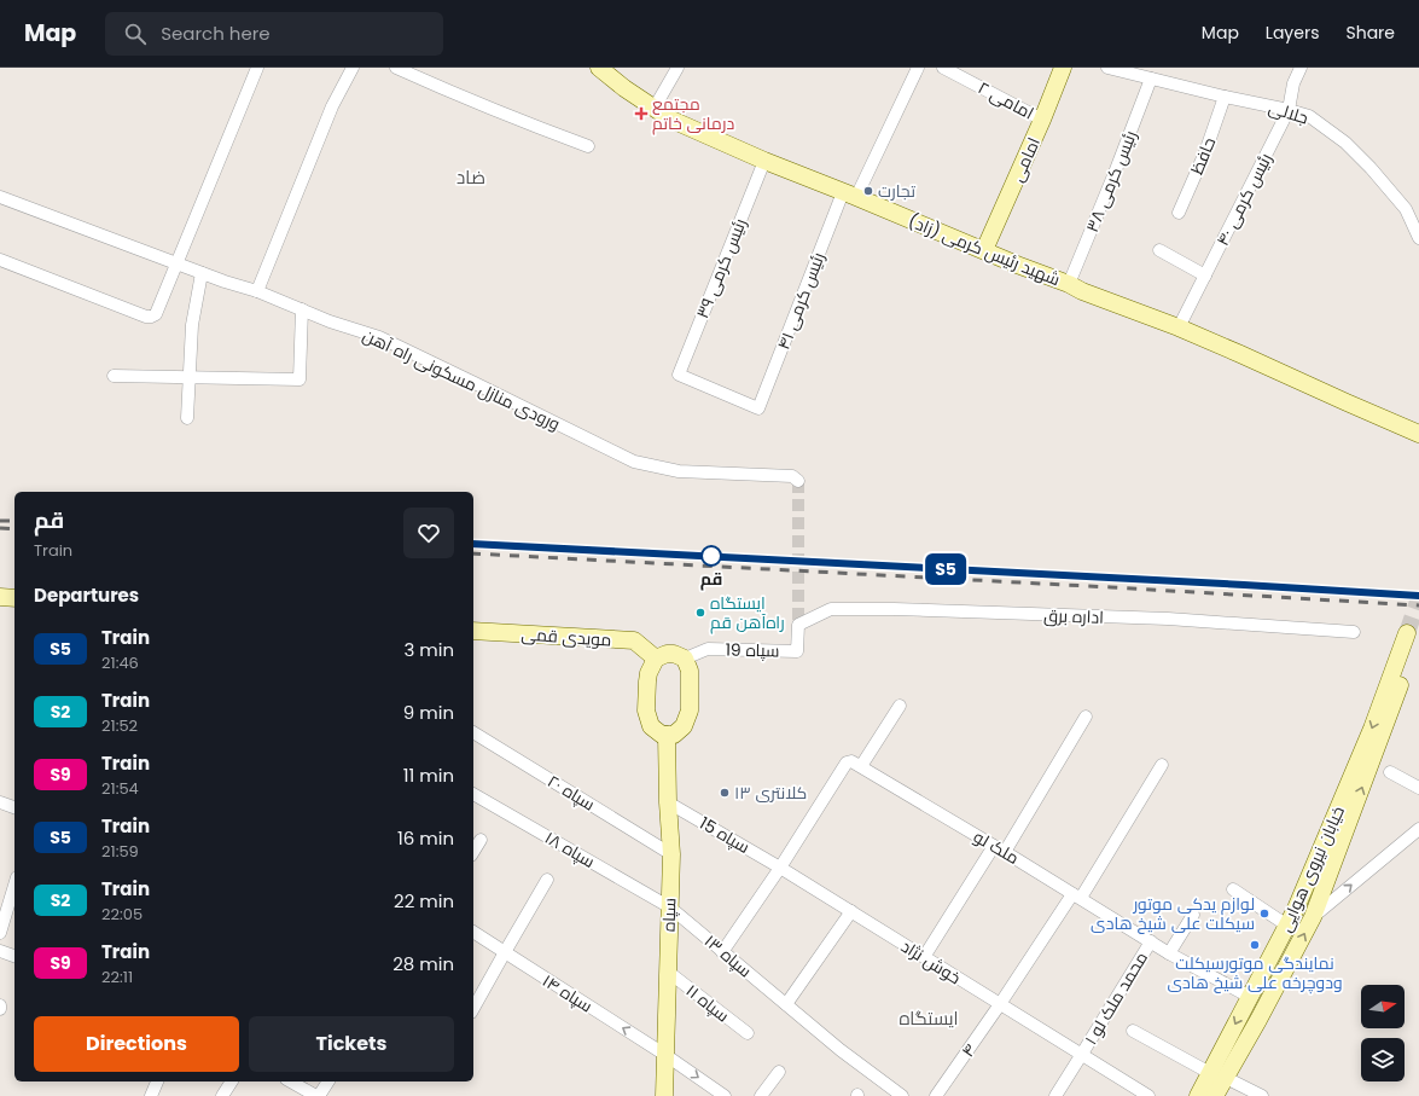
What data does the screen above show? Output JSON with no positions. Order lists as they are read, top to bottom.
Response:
{
  "streets": {
    "main road": [
      "امامی",
      "شهید رئیس کرمی (زاد)",
      "مویدی قمی",
      "خیابان نیروی هوایی",
      "سپاه"
    ],
    "street": [
      "امامی ۲",
      "جلالی",
      "حافظ",
      "رئیس کرمی ۳۸",
      "رئیس کرمی ۴۰",
      "رئیس کرمی ۳۹",
      "رئیس کرمی ۴۱",
      "ورودی منازل مسکونی راه آهن",
      "اداره برق",
      "سپاه 19",
      "سپاه ۲۰",
      "سپاه 15",
      "ملک لو",
      "سپاه ۱۸",
      "سپاه ۱۳",
      "خوش نژاد",
      "سپاه ۱۴",
      "۱ محمد ملک لو",
      "سپاه ۱۱",
      "۴"
    ]
  },
  "crossings": [
    ["امامی ۲", "امامی"],
    ["جلالی", "حافظ"],
    ["جلالی", "رئیس کرمی ۳۸"],
    ["جلالی", "رئیس کرمی ۴۰"],
    ["امامی", "شهید رئیس کرمی (زاد)"],
    ["رئیس کرمی ۳۸", "شهید رئیس کرمی (زاد)"],
    ["رئیس کرمی ۴۰", "شهید رئیس کرمی (زاد)"],
    ["شهید رئیس کرمی (زاد)", "رئیس کرمی ۳۹"],
    ["شهید رئیس کرمی (زاد)", "رئیس کرمی ۴۱"],
    ["رئیس کرمی ۳۹", "رئیس کرمی ۴۱"],
    ["اداره برق", "سپاه 19"],
    ["سپاه ۲۰", "سپاه"],
    ["سپاه 15", "سپاه"],
    ["سپاه 15", "خوش نژاد"],
    ["ملک لو", "خیابان نیروی هوایی"],
    ["ملک لو", "۱ محمد ملک لو"],
    ["ملک لو", "۴"],
    ["سپاه ۱۸", "سپاه"],
    ["سپاه ۱۸", "سپاه ۱۳"],
    ["سپاه", "سپاه ۱۳"],
    ["سپاه", "سپاه ۱۴"],
    ["سپاه", "سپاه ۱۱"],
    ["خوش نژاد", "۱ محمد ملک لو"],
    ["خوش نژاد", "۴"]
  ],
  "districts": ["ضاد", "ایستگاه"],
  "places": {
    "health": ["مجتمع درمانی خاتم"],
    "other": [
      "تجارت",
      "قم",
      "ایستگاه راه‌آهن قم",
      "کلانتری ۱۳",
      "لوازم یدکی موتور سیکلت علی شیخ هادی",
      "نمایندگی موتورسیکلت ودوچرخه علی شیخ هادی"
    ]
  },
  "north": "right",
  "page": {
    "header": "Map",
    "search": "Search here",
    "nav": ["Map", "Layers", "Share"],
    "on_map": "S5",
    "heading": [
      ["قم", "Train"],
      "Departures"
    ],
    "list": [
      {
        "mark": "S5",
        "name": "Train",
        "note": "21:46",
        "value": "3 min"
      },
      {
        "mark": "S2",
        "name": "Train",
        "note": "21:52",
        "value": "9 min"
      },
      {
        "mark": "S9",
        "name": "Train",
        "note": "21:54",
        "value": "11 min"
      },
      {
        "mark": "S5",
        "name": "Train",
        "note": "21:59",
        "value": "16 min"
      },
      {
        "mark": "S2",
        "name": "Train",
        "note": "22:05",
        "value": "22 min"
      },
      {
        "mark": "S9",
        "name": "Train",
        "note": "22:11",
        "value": "28 min"
      }
    ],
    "buttons": ["Directions", "Tickets"]
  }
}
